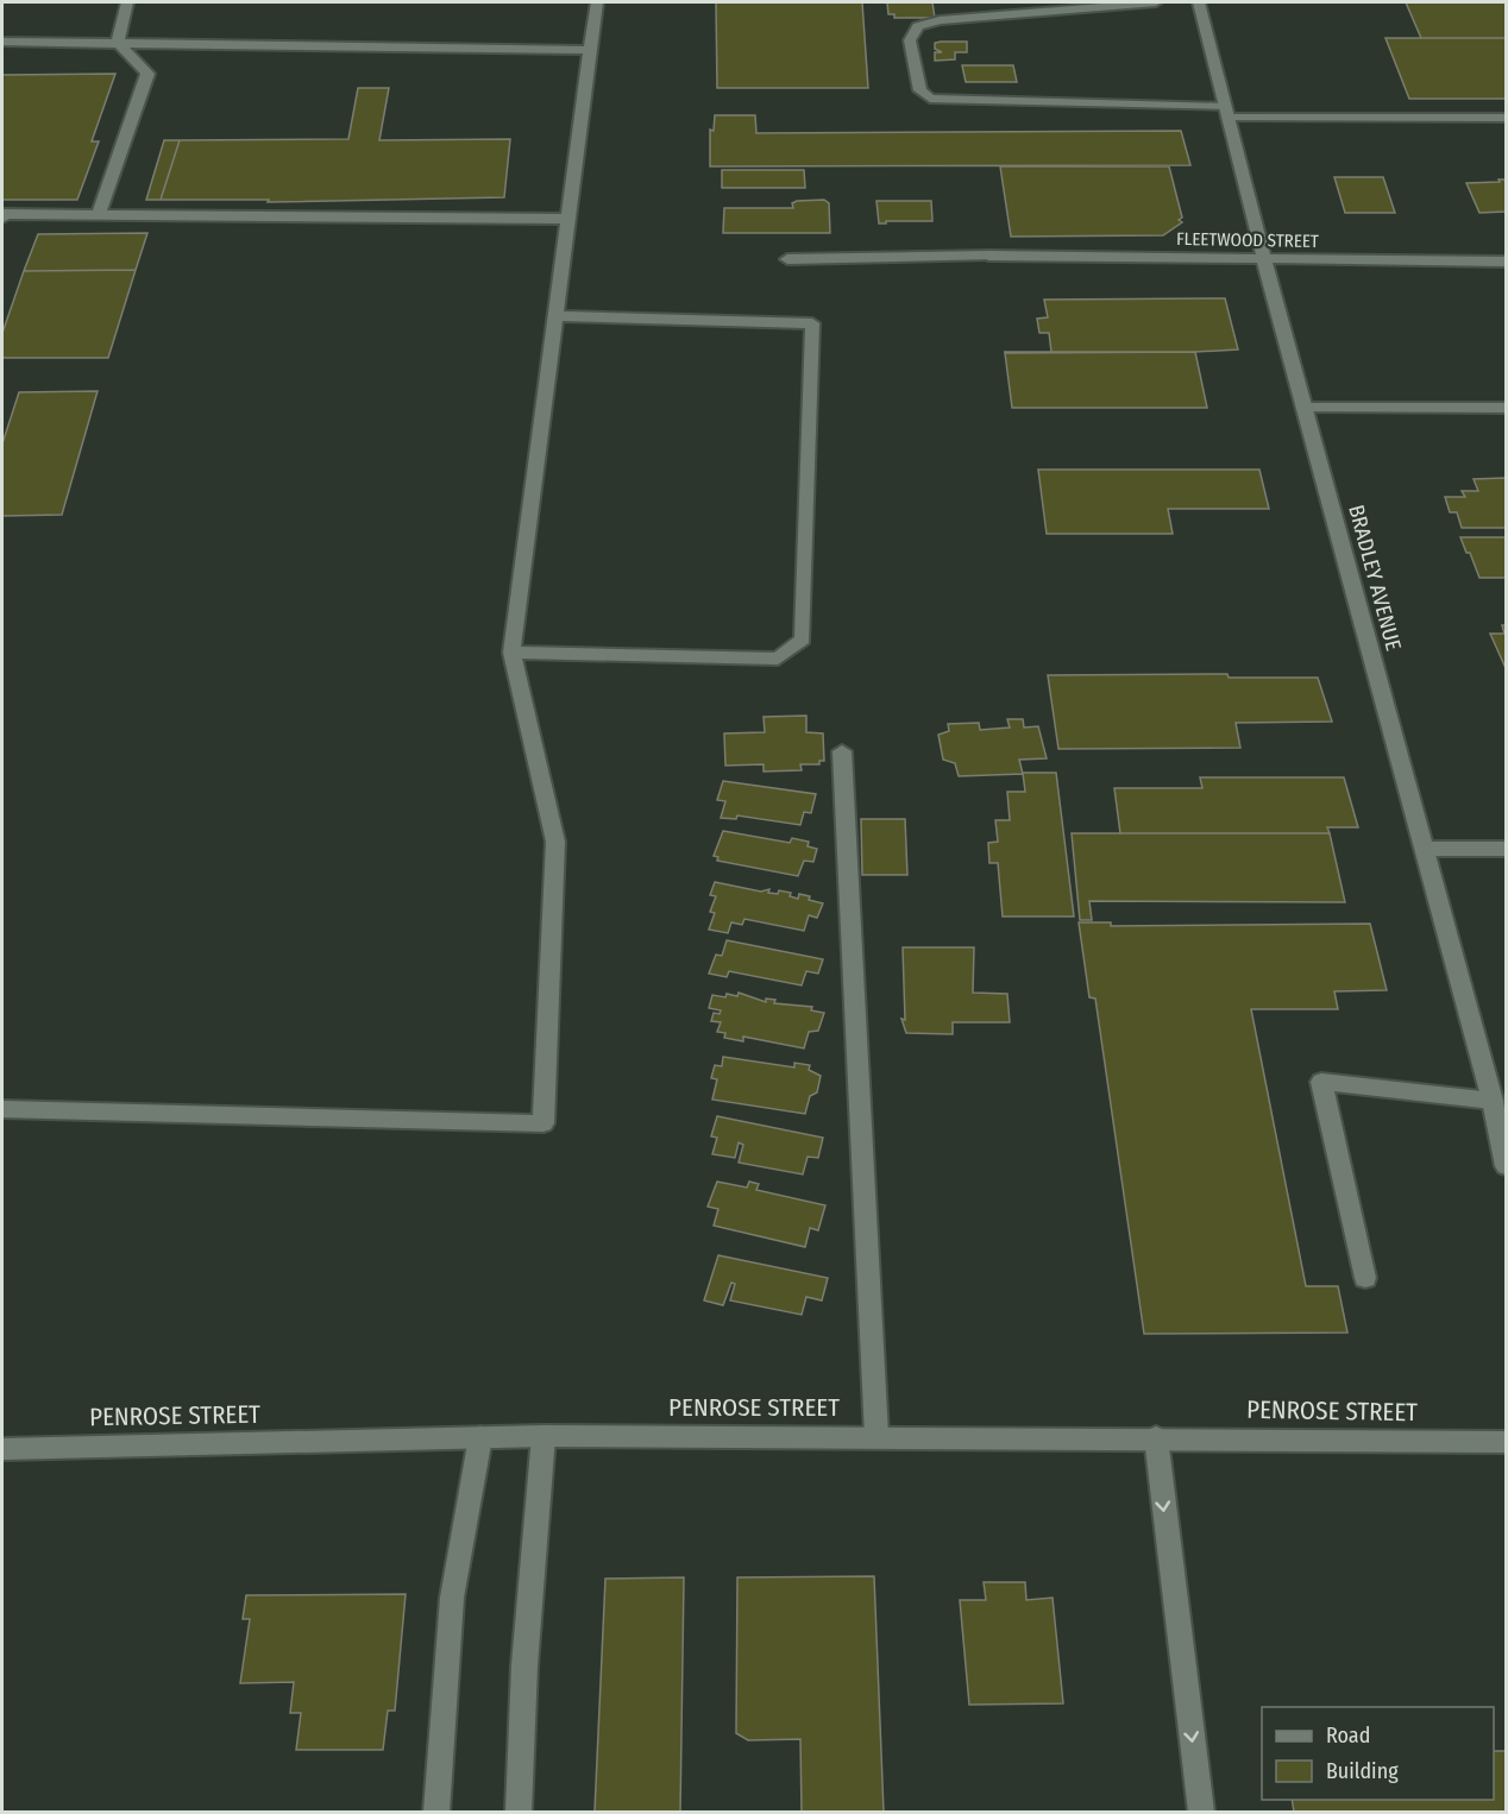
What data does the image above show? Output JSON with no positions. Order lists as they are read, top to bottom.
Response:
{
  "streets": {
    "street": ["FLEETWOOD STREET", "BRADLEY AVENUE", "PENROSE STREET"]
  },
  "crossings": [
    ["FLEETWOOD STREET", "BRADLEY AVENUE"]
  ],
  "legend": ["Road", "Building"]
}
